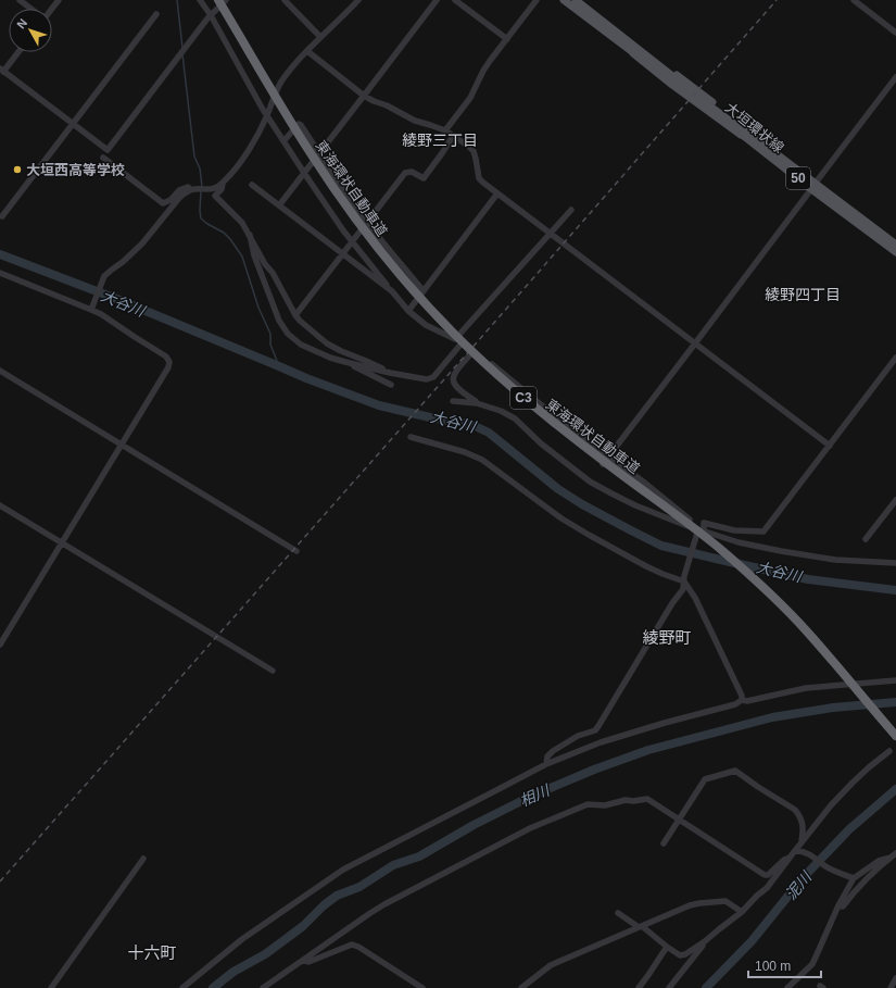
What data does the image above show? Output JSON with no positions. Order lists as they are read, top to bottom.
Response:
{
  "streets": {
    "highway": ["東海環状自動車道", "C3"],
    "main road": ["大垣環状線", "50"]
  },
  "districts": [
    "綾野三丁目",
    "綾野四丁目",
    "綾野町",
    "十六町"
  ],
  "water": ["大谷川", "相川", "泥川"],
  "places": ["大垣西高等学校"],
  "scale_bar": "100 m",
  "north": "top left"
}
